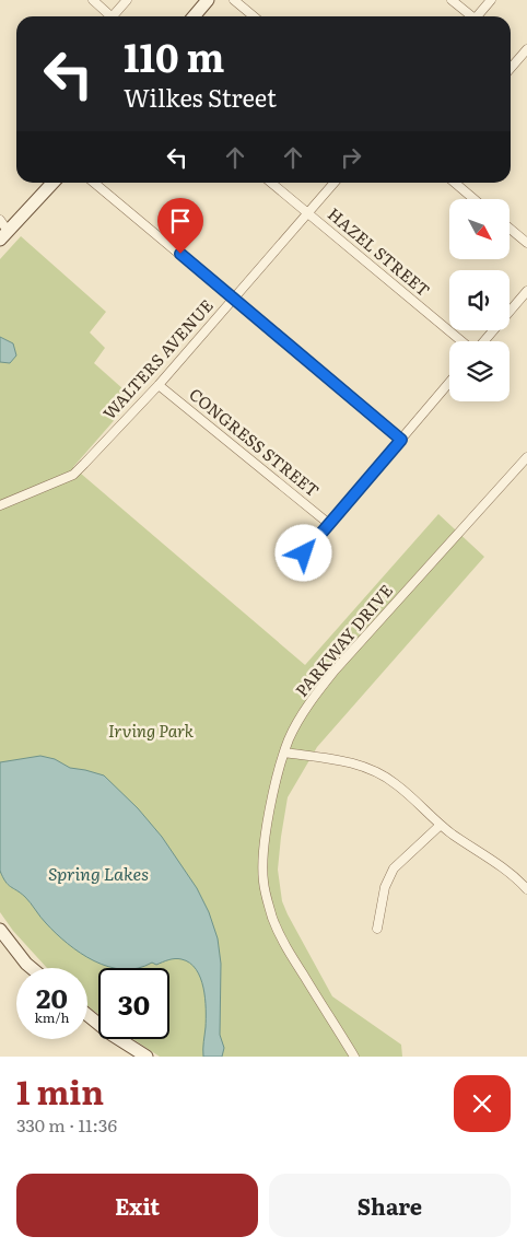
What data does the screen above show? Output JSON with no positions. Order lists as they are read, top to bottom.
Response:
{
  "streets": {
    "street": [
      "HAZEL STREET",
      "WALTERS AVENUE",
      "CONGRESS STREET",
      "PARKWAY DRIVE"
    ]
  },
  "crossings": [
    ["HAZEL STREET", "WALTERS AVENUE"],
    ["WALTERS AVENUE", "CONGRESS STREET"]
  ],
  "water": ["Spring Lakes"],
  "parks": ["Irving Park"],
  "north": "bottom right",
  "page": {
    "turn": ["110 m", "Wilkes Street"],
    "speed": "20 km/h",
    "limit": "30",
    "heading": ["1 min", "330 m · 11:36"],
    "buttons": ["Exit", "Share"]
  }
}
